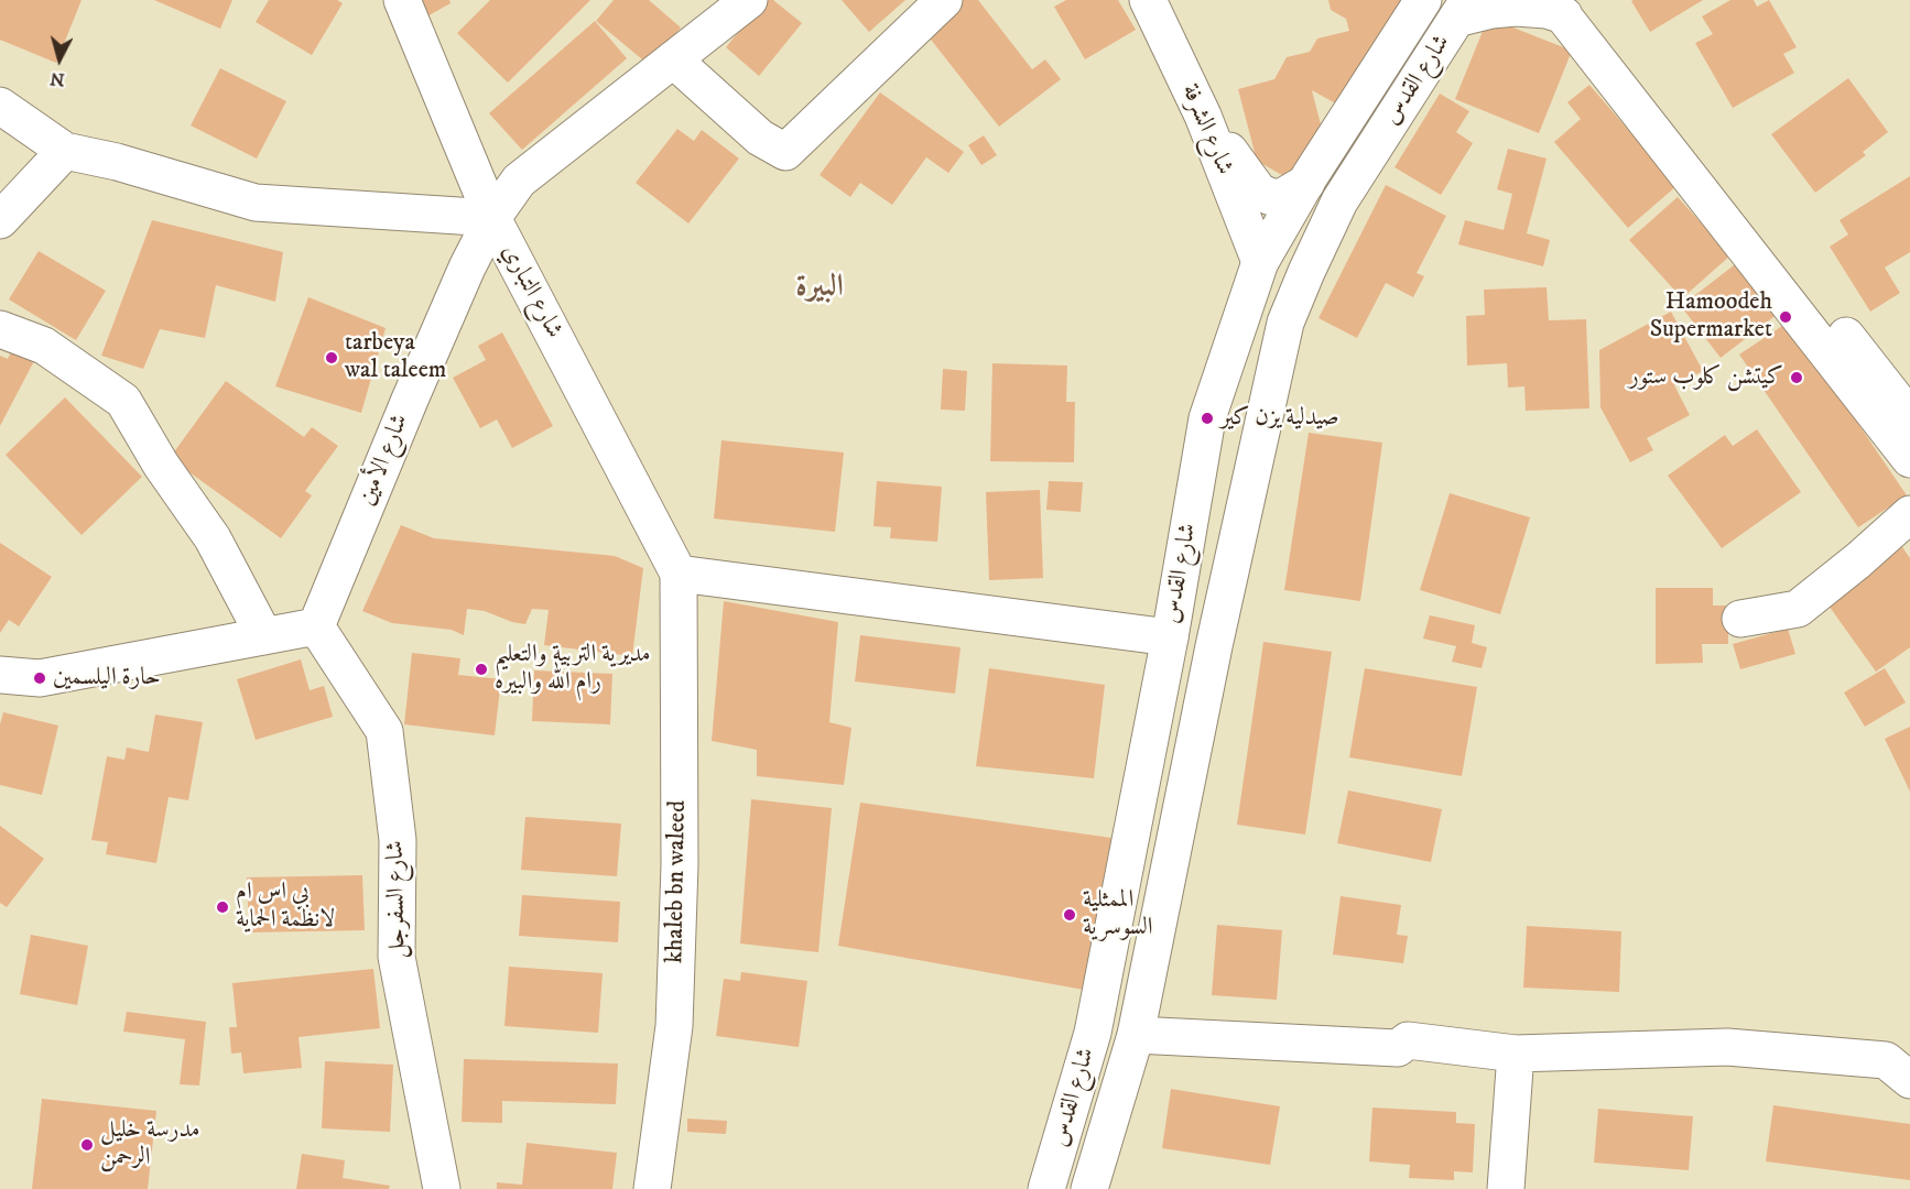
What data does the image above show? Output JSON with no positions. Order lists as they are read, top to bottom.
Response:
{
  "streets": {
    "street": [
      "شارع القدس",
      "شارع الشرفة",
      "شارع التباري",
      "شارع الأمين",
      "khaleb bn waleed",
      "شارع السفرجل"
    ]
  },
  "crossings": [
    ["شارع القدس", "شارع الشرفة"],
    ["شارع التباري", "شارع الأمين"],
    ["شارع التباري", "khaleb bn waleed"],
    ["شارع الأمين", "شارع السفرجل"]
  ],
  "districts": ["البيرة"],
  "places": [
    "Hamoodeh Supermarket",
    "tarbeya wal taleem",
    "كيتشن كلوب ستور",
    "صيدلية يزن كير",
    "مديرية التربية والتعليم رام الله والبيره",
    "حارة اليلسمين",
    "بي اس ام لانظمة الحماية",
    "الممثلية السوسرية",
    "مدرسة خليل الرحمن"
  ],
  "north": "bottom"
}
